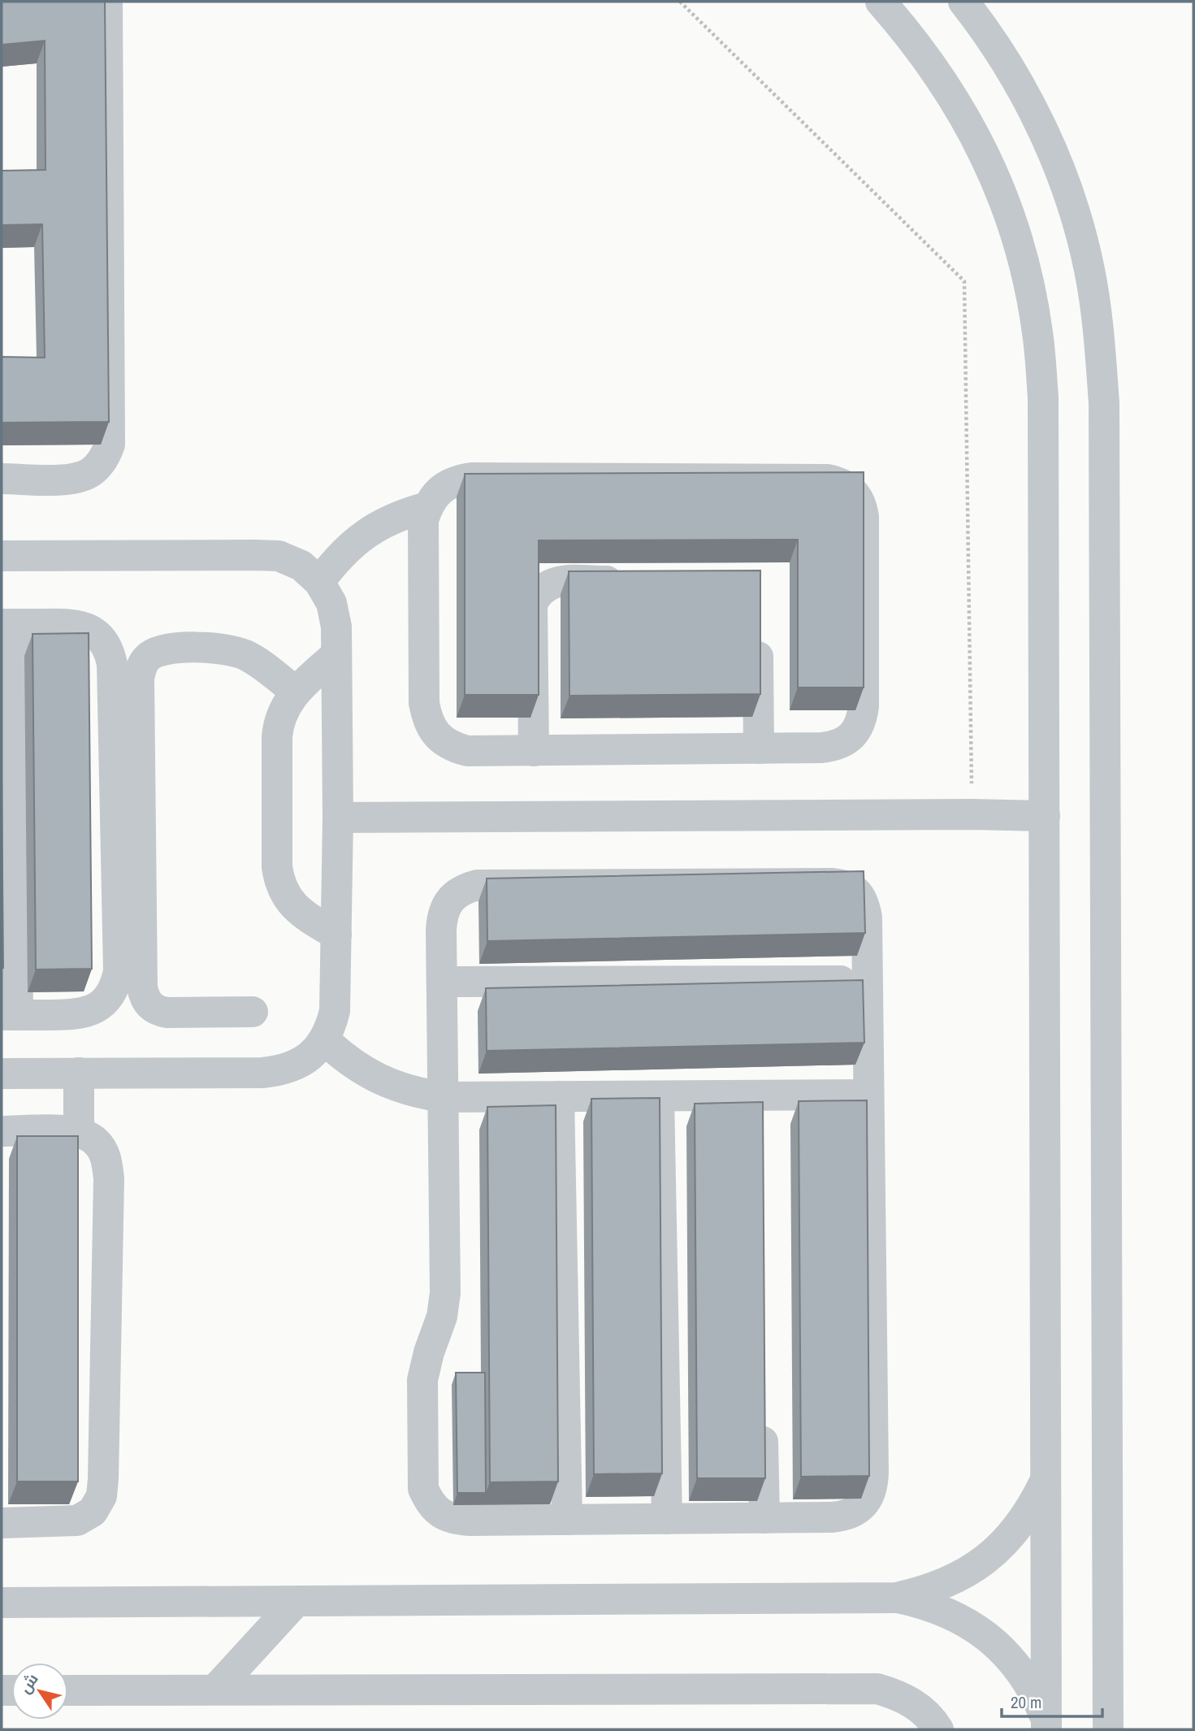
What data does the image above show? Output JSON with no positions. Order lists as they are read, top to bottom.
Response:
{
  "scale_bar": "20 m",
  "north": "top left"
}
